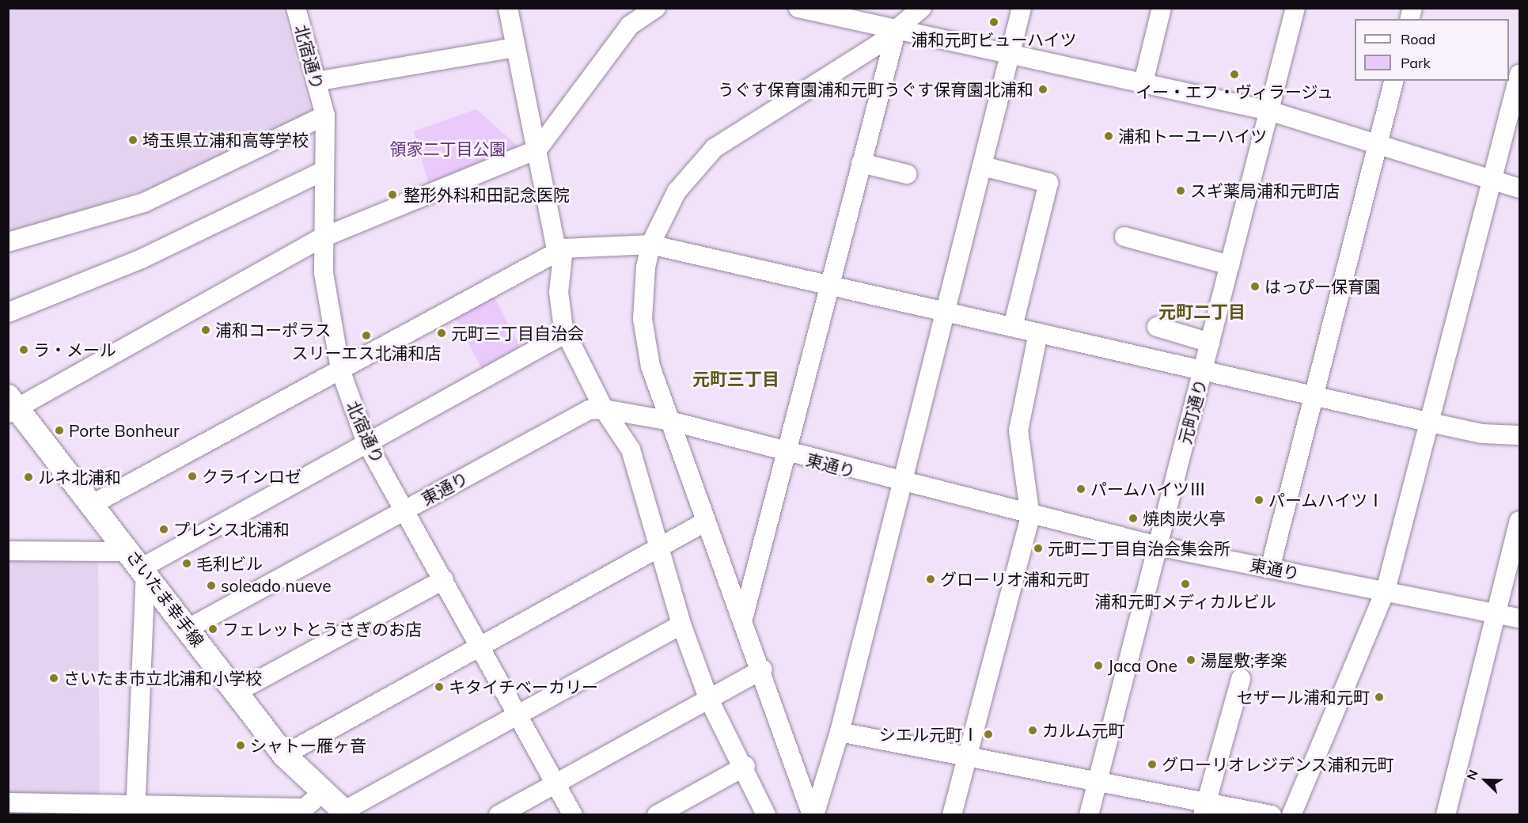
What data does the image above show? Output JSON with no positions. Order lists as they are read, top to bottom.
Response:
{
  "streets": {
    "main road": ["さいたま幸手線"],
    "street": ["北宿通り", "元町通り", "東通り"]
  },
  "crossings": [
    ["北宿通り", "東通り"],
    ["元町通り", "東通り"],
    ["東通り", "さいたま幸手線"]
  ],
  "districts": ["元町二丁目", "元町三丁目"],
  "parks": ["領家二丁目公園"],
  "places": [
    "浦和元町ビューハイツ",
    "イー・エフ・ヴィラージュ",
    "うぐす保育園浦和元町うぐす保育園北浦和",
    "浦和トーユーハイツ",
    "埼玉県立浦和高等学校",
    "スギ薬局浦和元町店",
    "整形外科和田記念医院",
    "はっぴー保育園",
    "浦和コーポラス",
    "元町三丁目自治会",
    "スリーエス北浦和店",
    "ラ・メール",
    "Porte Bonheur",
    "クラインロゼ",
    "ルネ北浦和",
    "パームハイツⅢ",
    "パームハイツⅠ",
    "焼肉炭火亭",
    "プレシス北浦和",
    "元町二丁目自治会集会所",
    "毛利ビル",
    "グローリオ浦和元町",
    "浦和元町メディカルビル",
    "soleado nueve",
    "フェレットとうさぎのお店",
    "湯屋敷;孝楽",
    "Jaca One",
    "さいたま市立北浦和小学校",
    "キタイチベーカリー",
    "セザール浦和元町",
    "カルム元町",
    "シエル元町Ⅰ",
    "シャトー雁ヶ音",
    "グローリオレジデンス浦和元町"
  ],
  "legend": ["Road", "Park"],
  "north": "top left"
}
